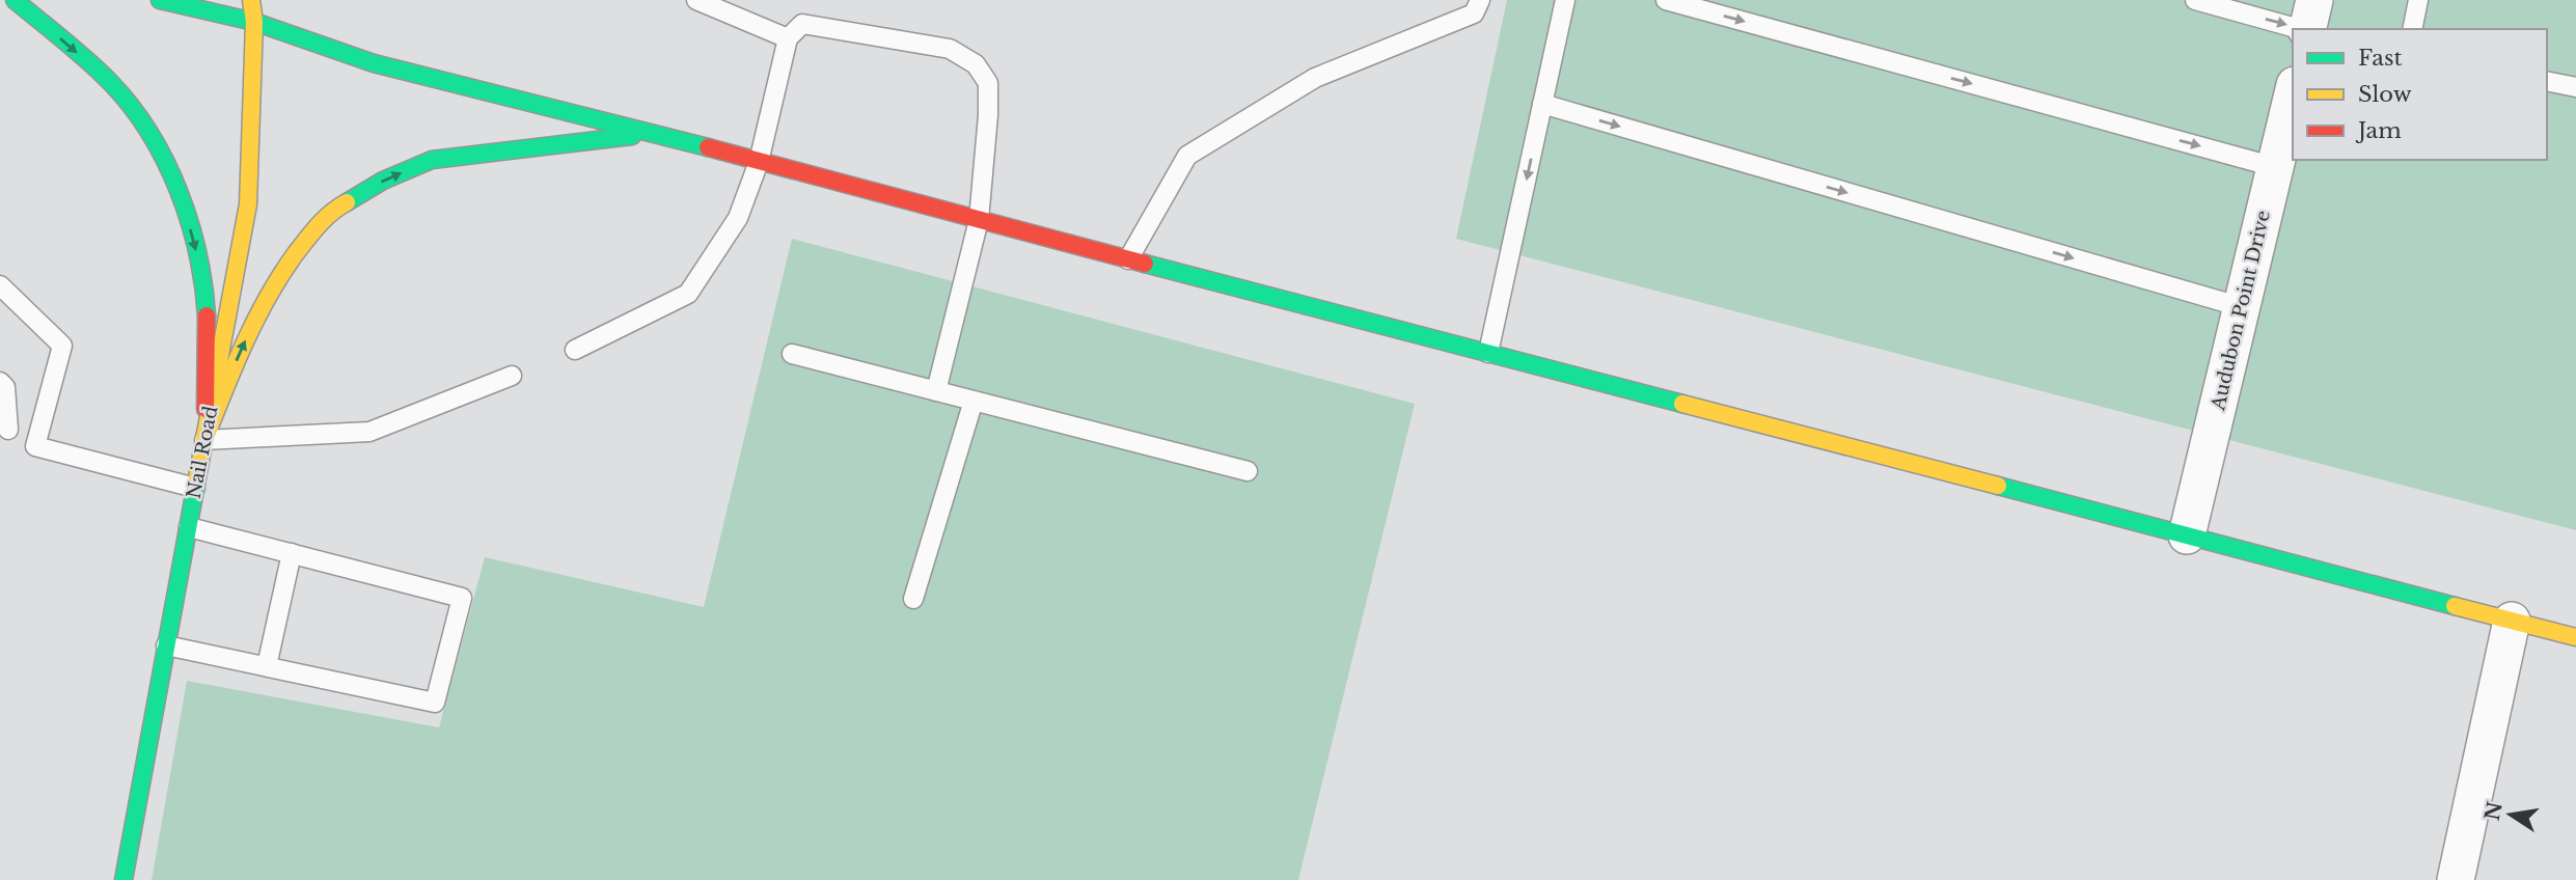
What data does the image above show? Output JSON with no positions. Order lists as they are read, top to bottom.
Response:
{
  "streets": {
    "main road": ["Nail Road"],
    "street": ["Audubon Point Drive"]
  },
  "legend": ["Fast", "Slow", "Jam"],
  "north": "left"
}
